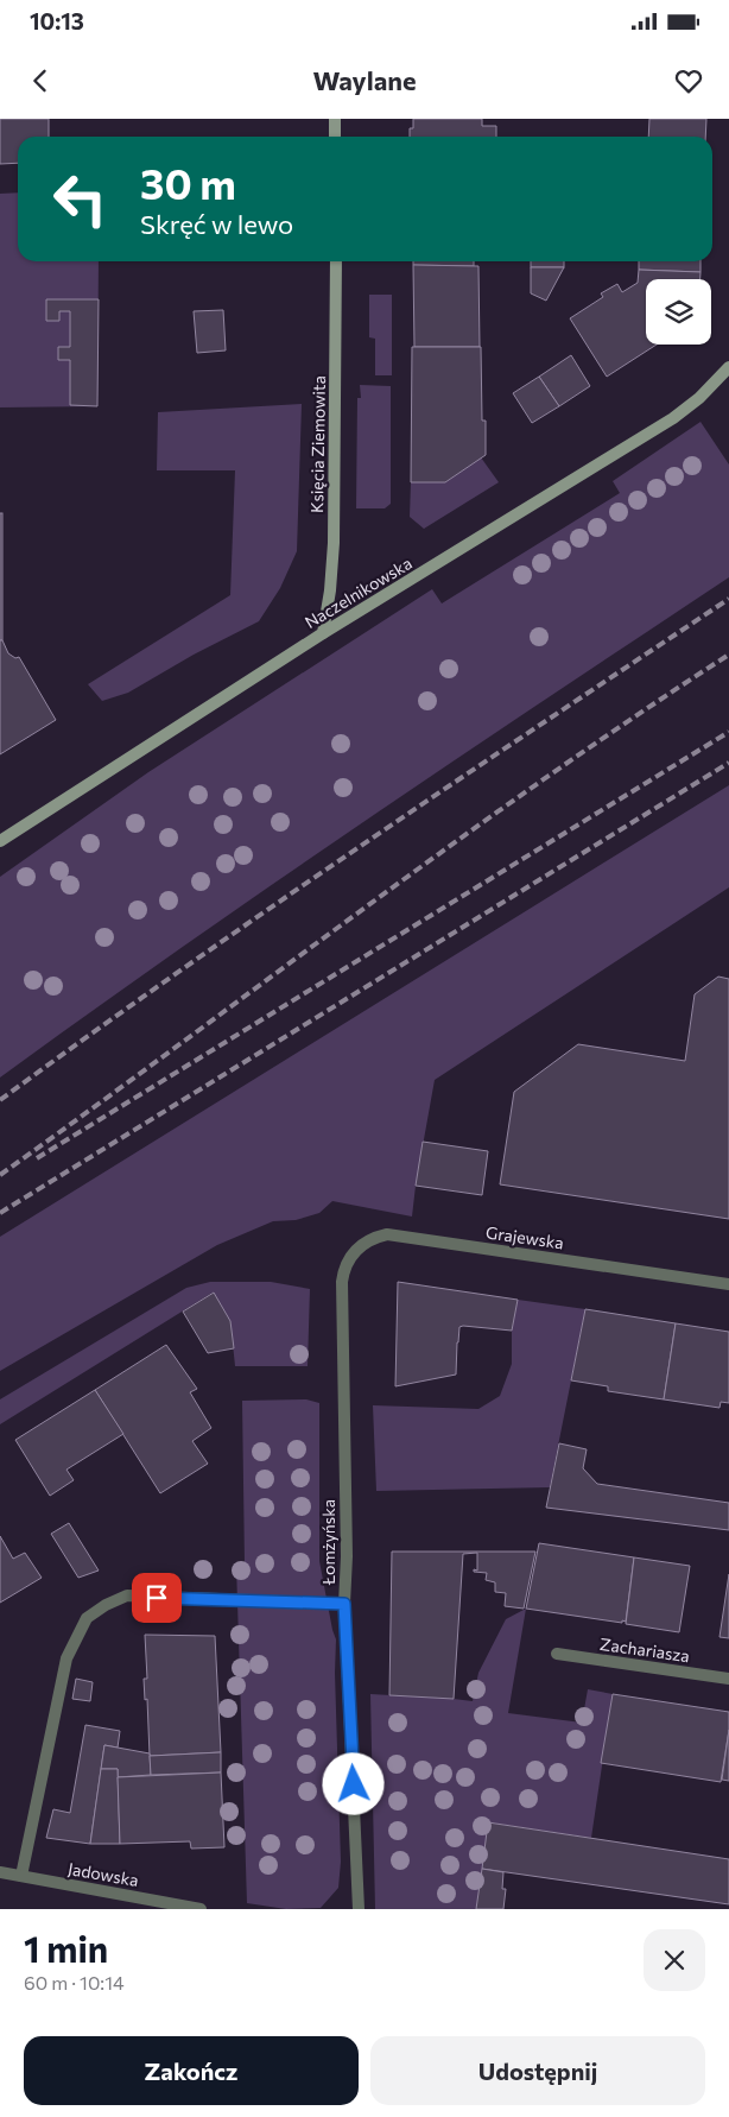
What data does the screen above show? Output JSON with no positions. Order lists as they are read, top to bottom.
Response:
{
  "streets": {
    "main road": ["Księcia Ziemowita", "Naczelnikowska"],
    "street": [
      "Grajewska",
      "Łomżyńska",
      "Zachariasza",
      "Jadowska"
    ]
  },
  "crossings": [
    ["Księcia Ziemowita", "Naczelnikowska"],
    ["Grajewska", "Łomżyńska"]
  ],
  "page": {
    "status": "10:13",
    "header": "Waylane",
    "turn": ["30 m", "Skręć w lewo"],
    "heading": ["1 min", "60 m · 10:14"],
    "buttons": ["Zakończ", "Udostępnij"]
  }
}
